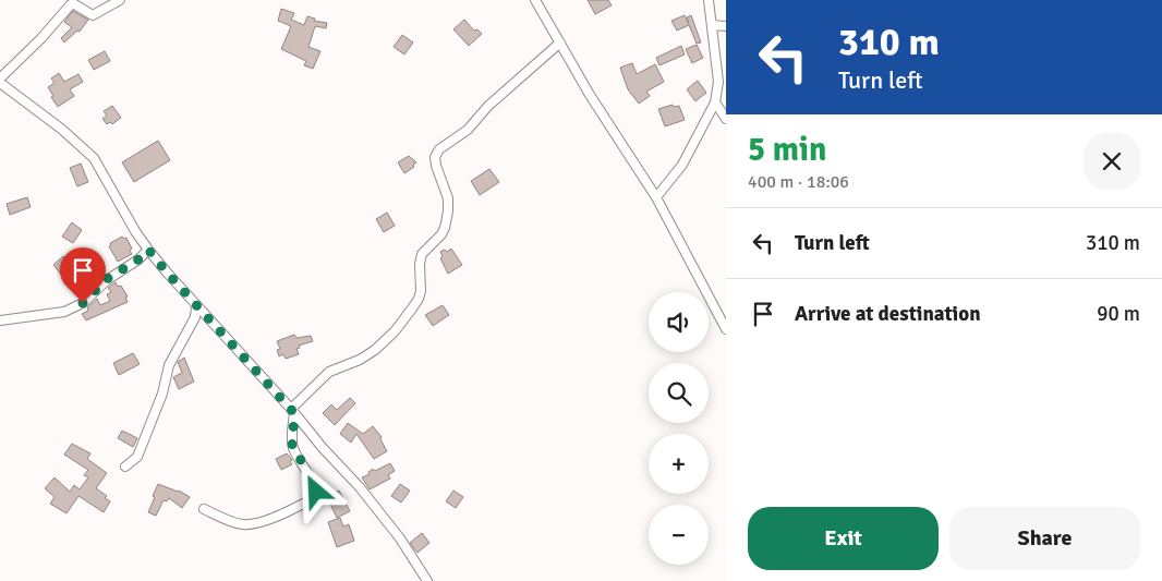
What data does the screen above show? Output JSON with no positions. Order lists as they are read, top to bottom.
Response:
{
  "page": {
    "turn": ["310 m", "Turn left"],
    "heading": ["5 min", "400 m · 18:06"],
    "list": [
      {
        "name": "Turn left",
        "value": "310 m"
      },
      {
        "name": "Arrive at destination",
        "value": "90 m"
      }
    ],
    "map_buttons": ["+", "−"],
    "buttons": ["Exit", "Share"]
  }
}
